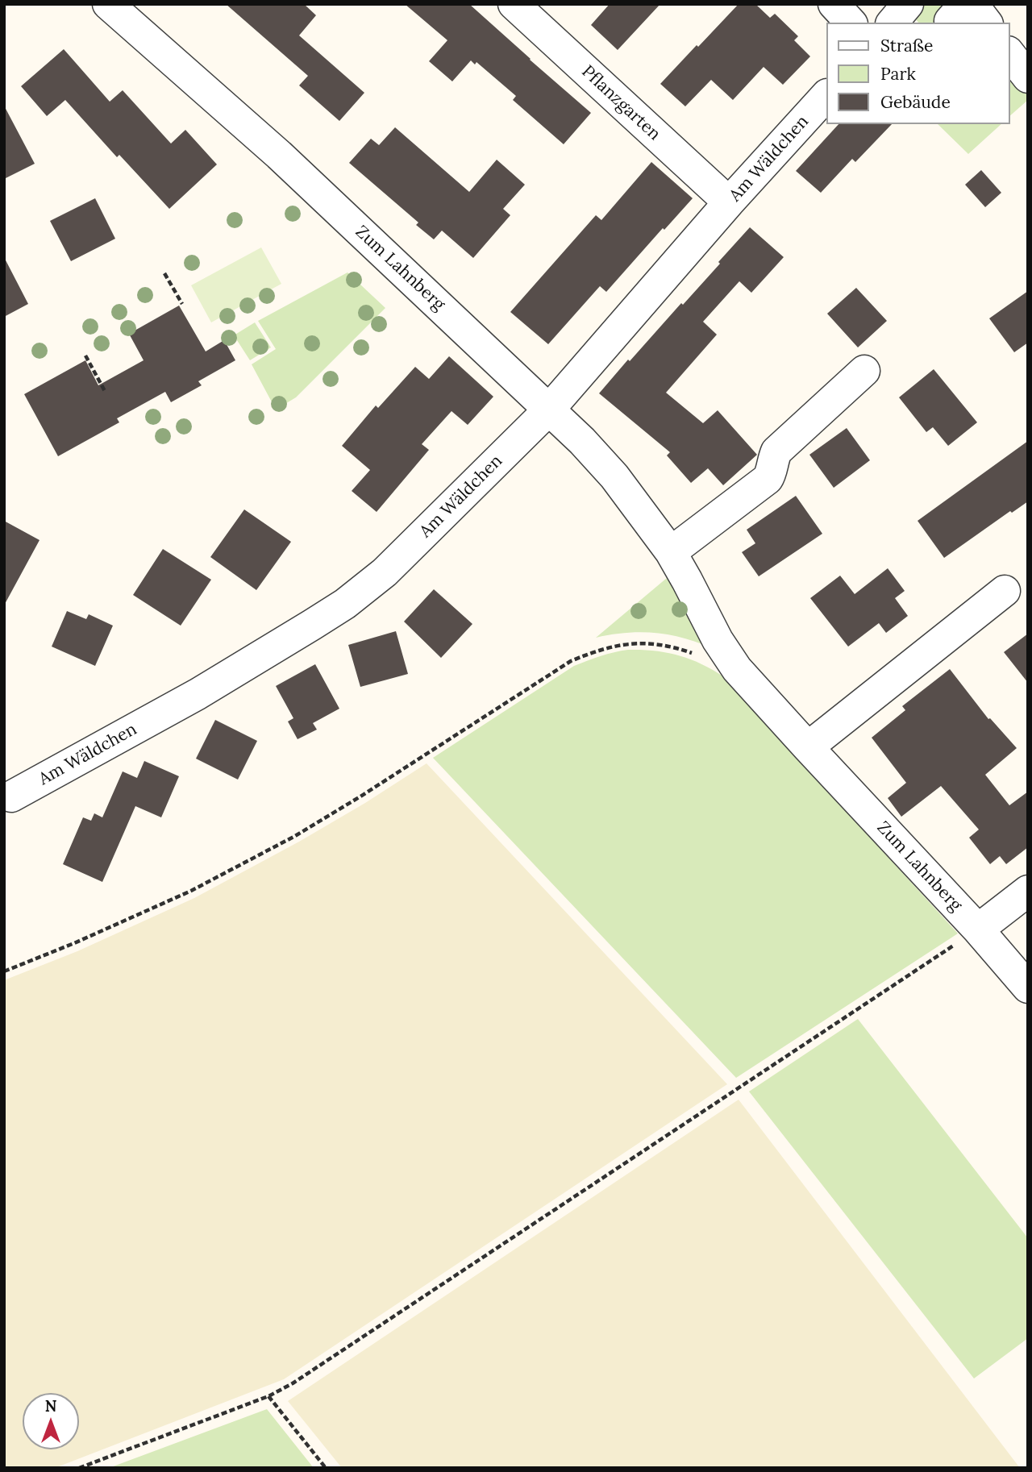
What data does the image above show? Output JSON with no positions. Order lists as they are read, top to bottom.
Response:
{
  "streets": {
    "street": ["Pflanzgarten", "Am Wäldchen", "Zum Lahnberg"]
  },
  "crossings": [
    ["Pflanzgarten", "Am Wäldchen"],
    ["Am Wäldchen", "Zum Lahnberg"]
  ],
  "legend": ["Straße", "Park", "Gebäude"],
  "north": "top"
}
